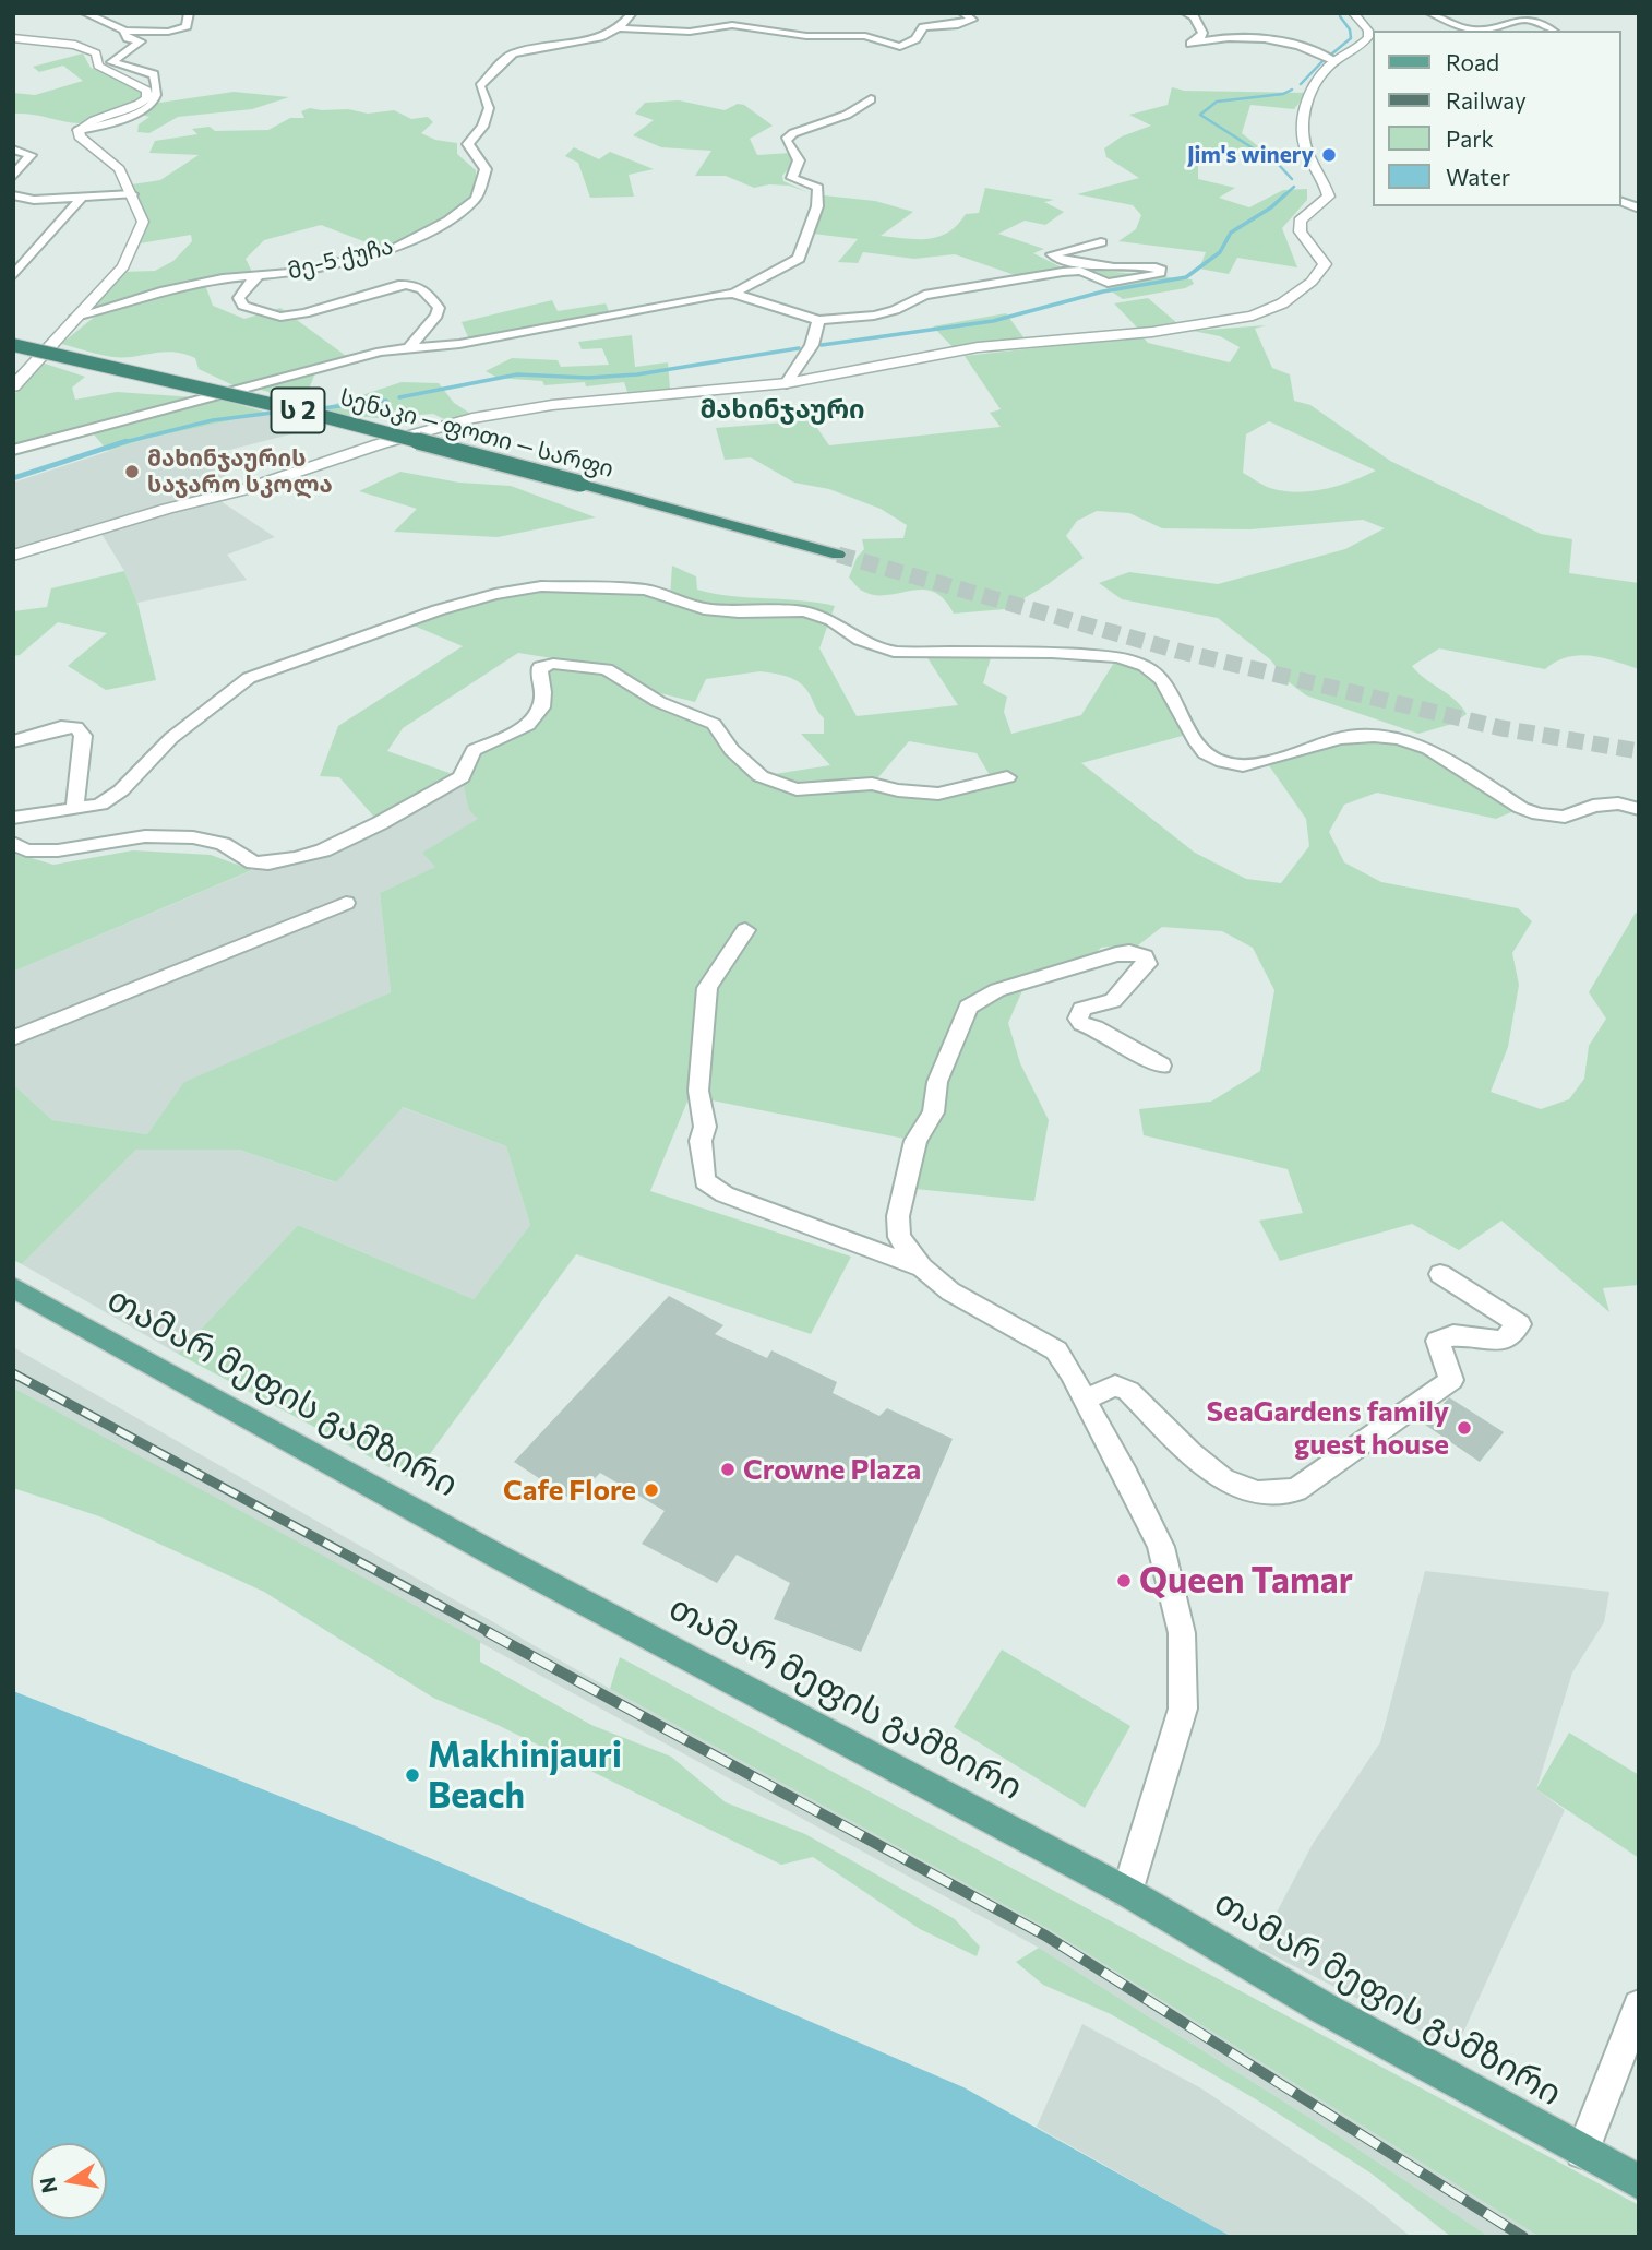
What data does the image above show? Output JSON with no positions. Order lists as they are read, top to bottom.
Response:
{
  "streets": {
    "highway": ["ს 2", "სენაკი — ფოთი — სარფი"],
    "main road": ["თამარ მეფის გამზირი"],
    "street": ["მე-5 ქუჩა"]
  },
  "districts": ["მახინჯაური"],
  "places": [
    "Jim's winery",
    "მახინჯაურის საჯარო სკოლა",
    "SeaGardens family guest house",
    "Crowne Plaza",
    "Cafe Flore",
    "Queen Tamar",
    "Makhinjauri Beach"
  ],
  "legend": [
    "Road",
    "Railway",
    "Park",
    "Water"
  ],
  "north": "left"
}
